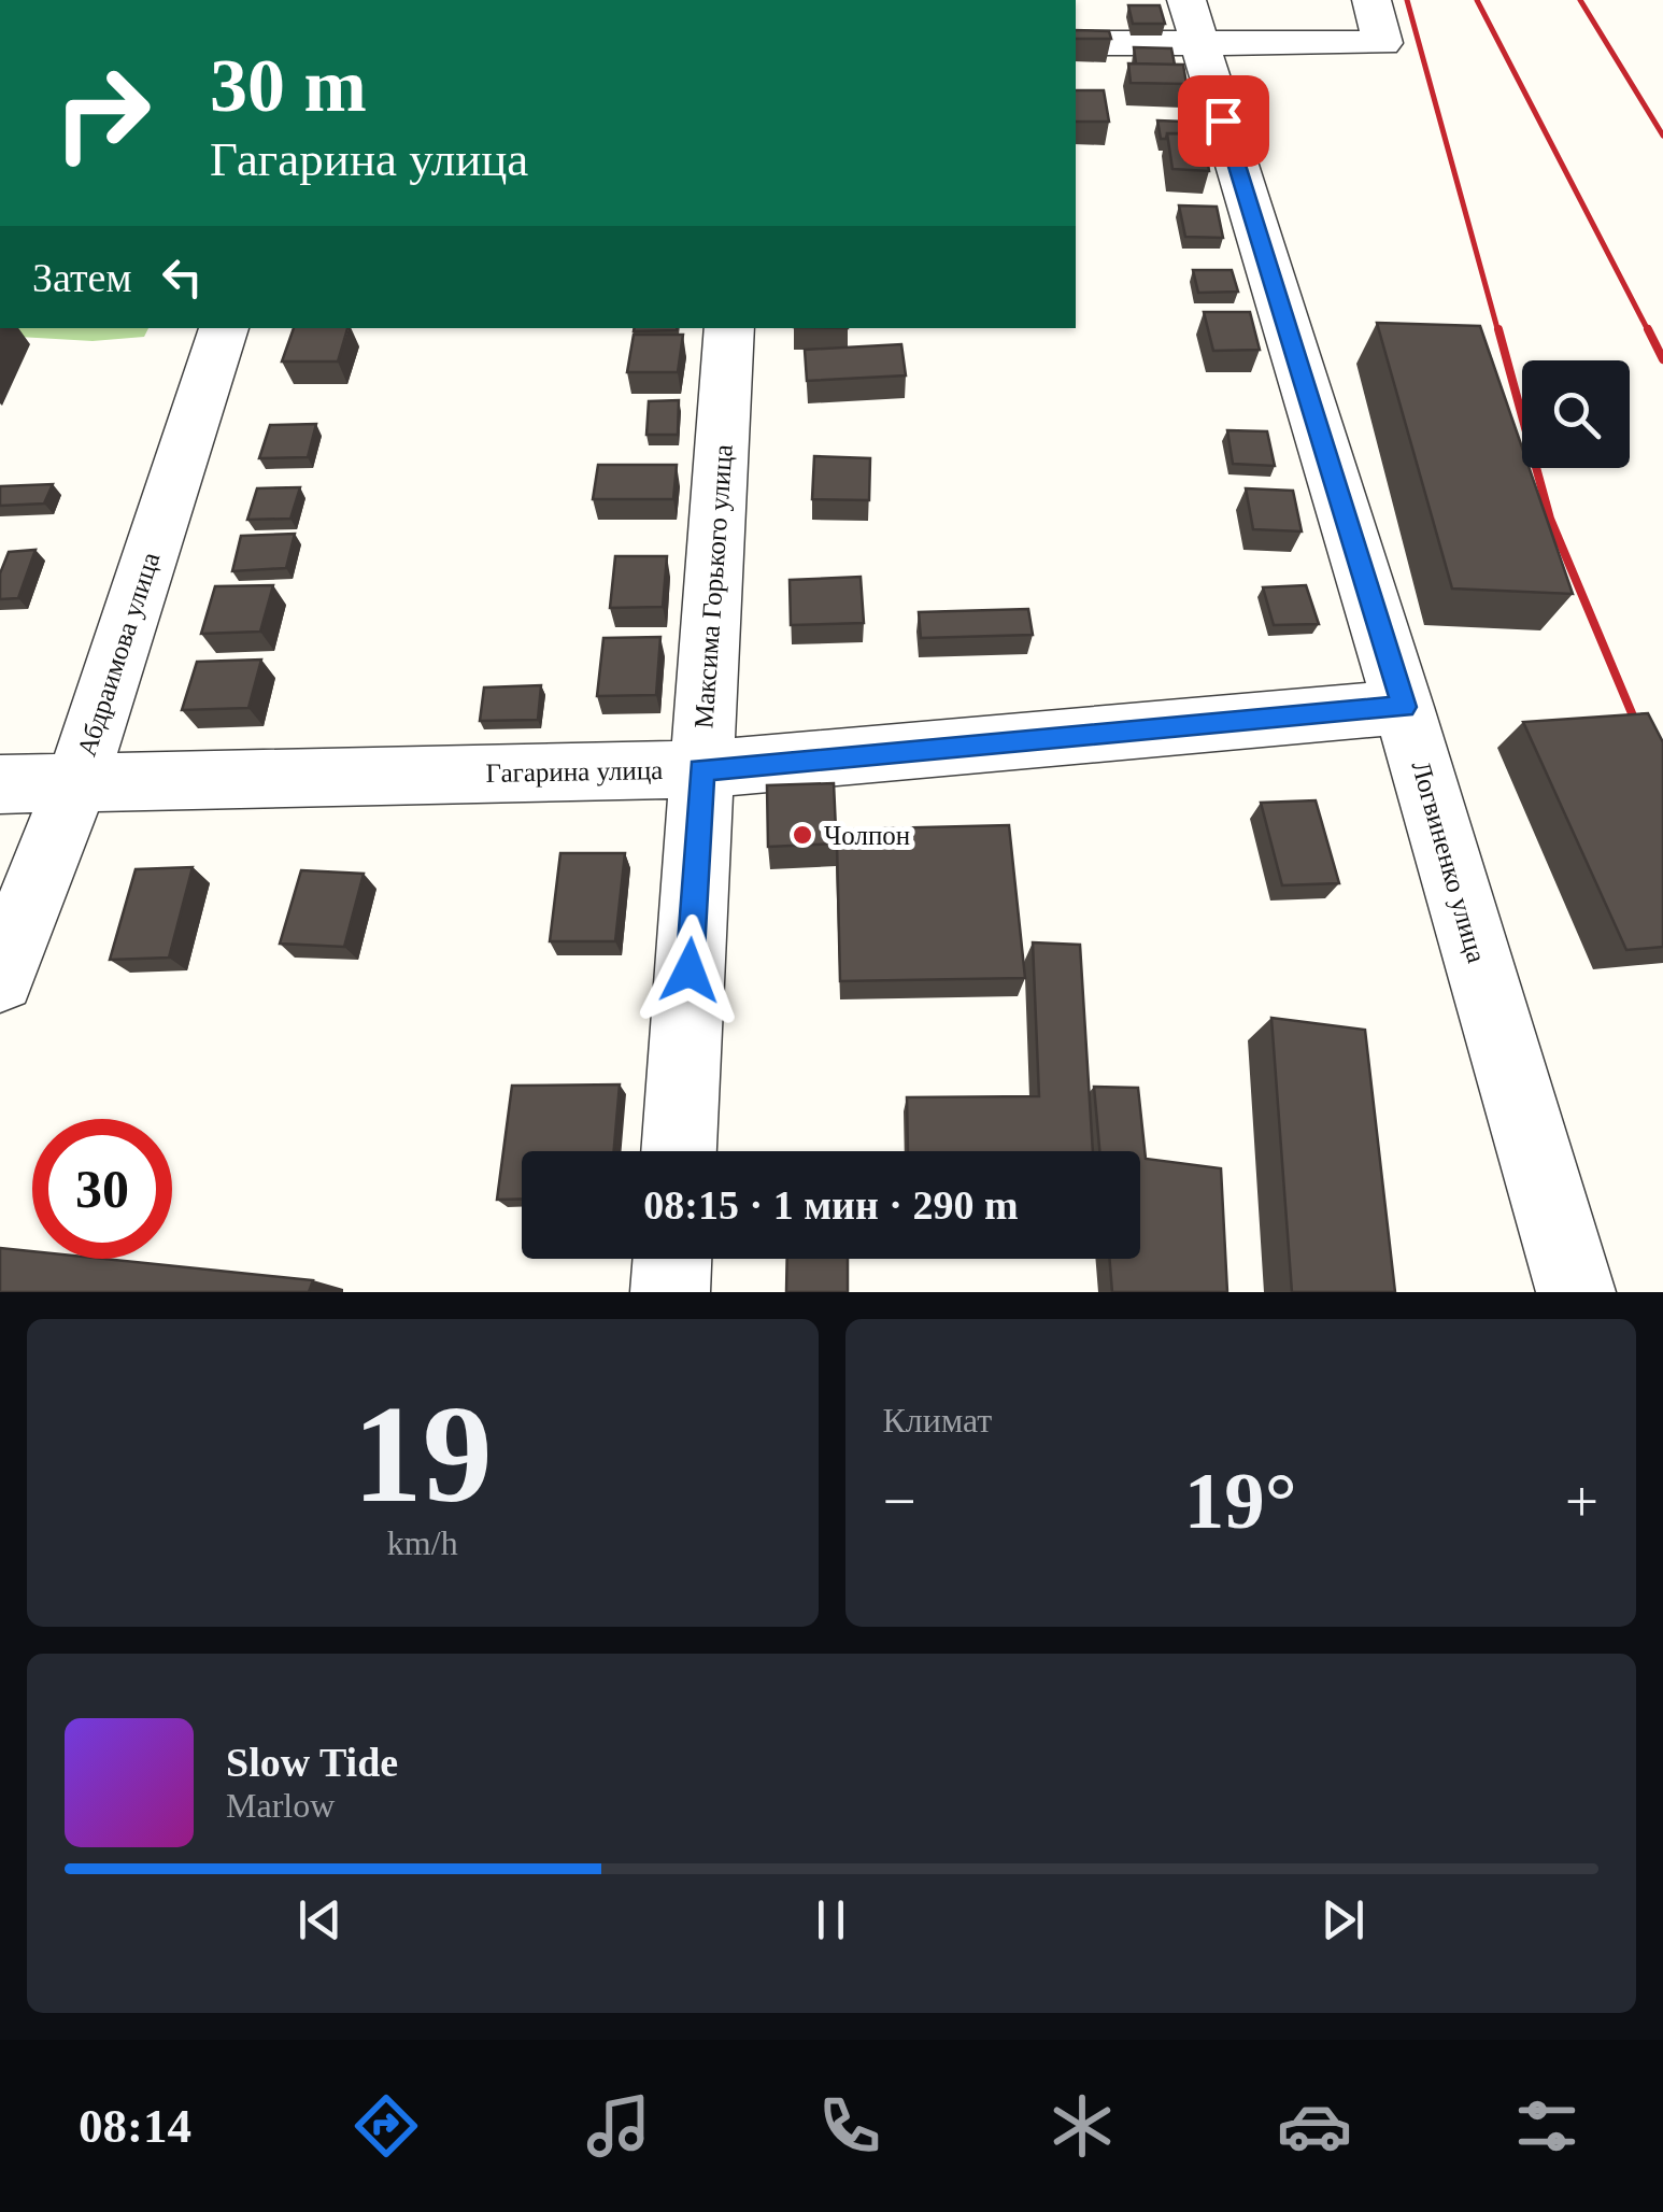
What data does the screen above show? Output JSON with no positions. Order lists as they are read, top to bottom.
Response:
{
  "streets": {
    "street": [
      "Максима Горького улица",
      "Абдраимова улица",
      "Гагарина улица",
      "Логвиненко улица"
    ]
  },
  "crossings": [
    ["Максима Горького улица", "Гагарина улица"],
    ["Абдраимова улица", "Гагарина улица"],
    ["Гагарина улица", "Логвиненко улица"]
  ],
  "places": ["Чолпон"],
  "page": {
    "turn": ["30 m", "Гагарина улица"],
    "then": "Затем",
    "limit": "30",
    "trip": "08:15 · 1 мин · 290 m",
    "tile": [
      ["19", "km/h"],
      "Климат"
    ],
    "heat": ["−", "19°", "+"],
    "song": ["Slow Tide", "Marlow"],
    "tabs": "08:14"
  }
}
